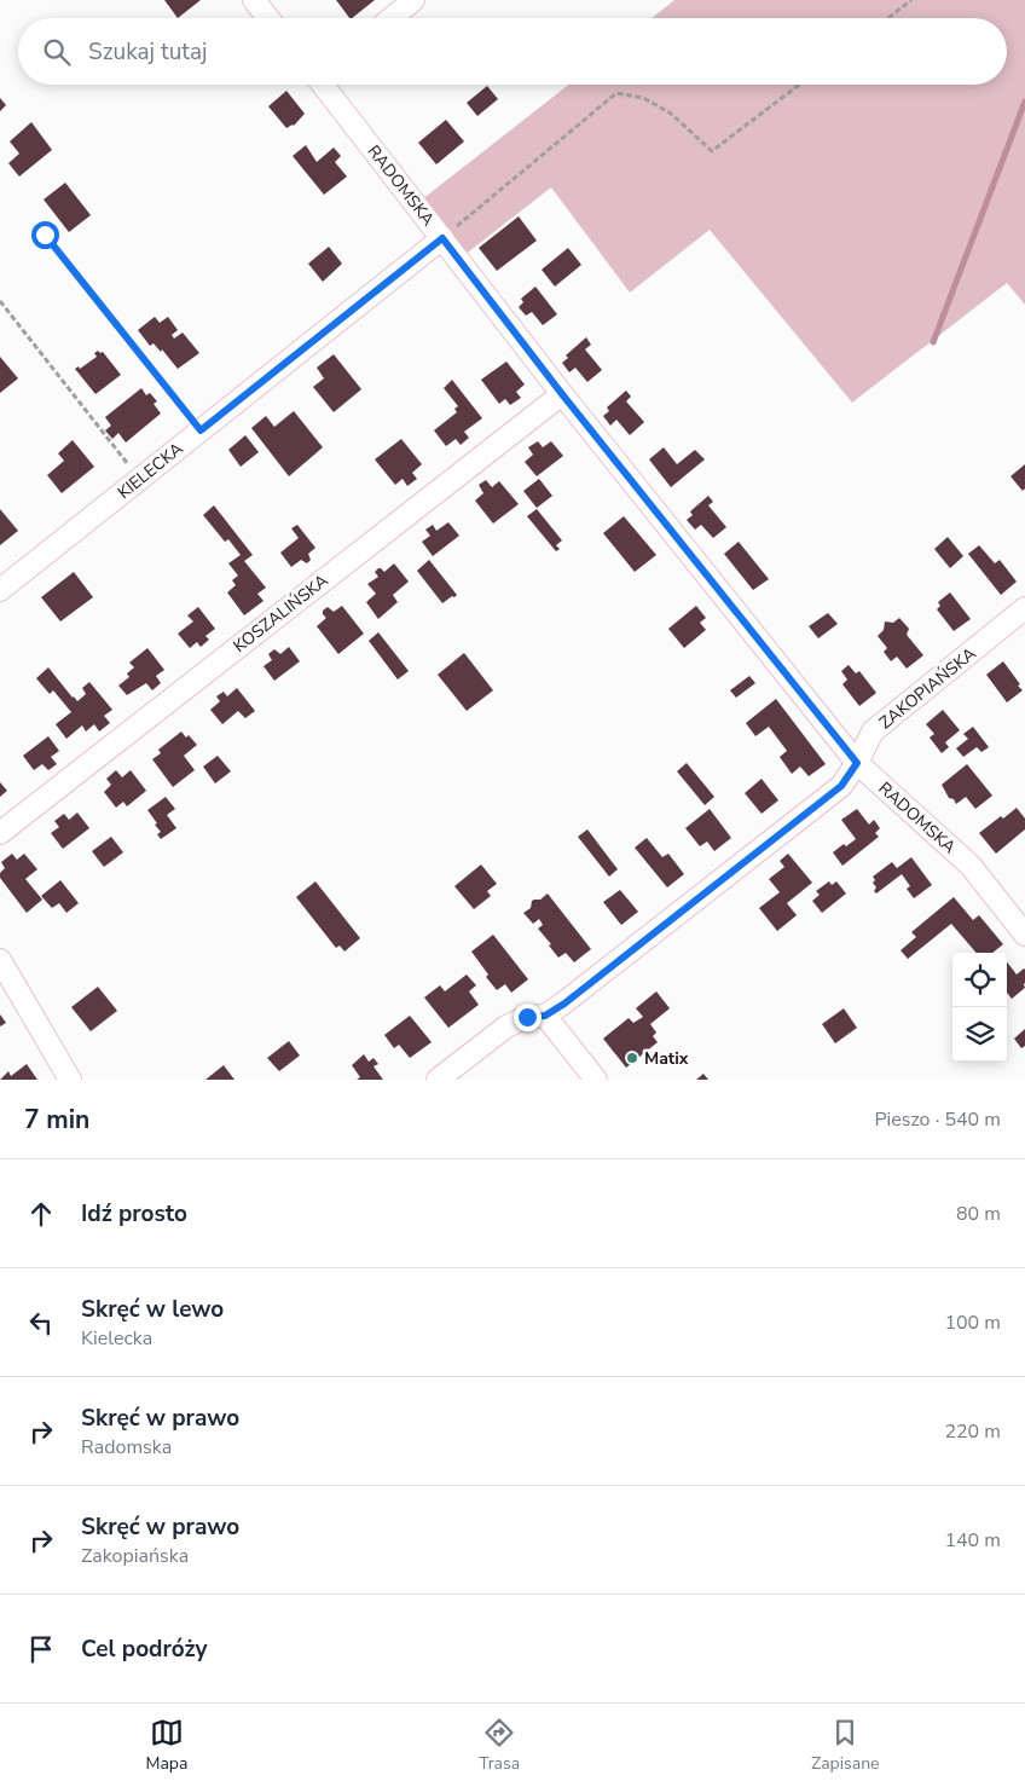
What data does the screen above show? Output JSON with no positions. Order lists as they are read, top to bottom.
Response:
{
  "streets": {
    "street": [
      "RADOMSKA",
      "KIELECKA",
      "KOSZALIŃSKA",
      "ZAKOPIAŃSKA"
    ]
  },
  "crossings": [
    ["RADOMSKA", "KIELECKA"],
    ["RADOMSKA", "KOSZALIŃSKA"],
    ["RADOMSKA", "ZAKOPIAŃSKA"]
  ],
  "places": ["Matix"],
  "page": {
    "search": "Szukaj tutaj",
    "heading": ["7 min", "Pieszo · 540 m"],
    "list": [
      ["Idź prosto", "80 m"],
      ["Skręć w lewo", "Kielecka", "100 m"],
      ["Skręć w prawo", "Radomska", "220 m"],
      ["Skręć w prawo", "Zakopiańska", "140 m"],
      "Cel podróży"
    ],
    "nav": ["Mapa", "Trasa", "Zapisane"]
  }
}
